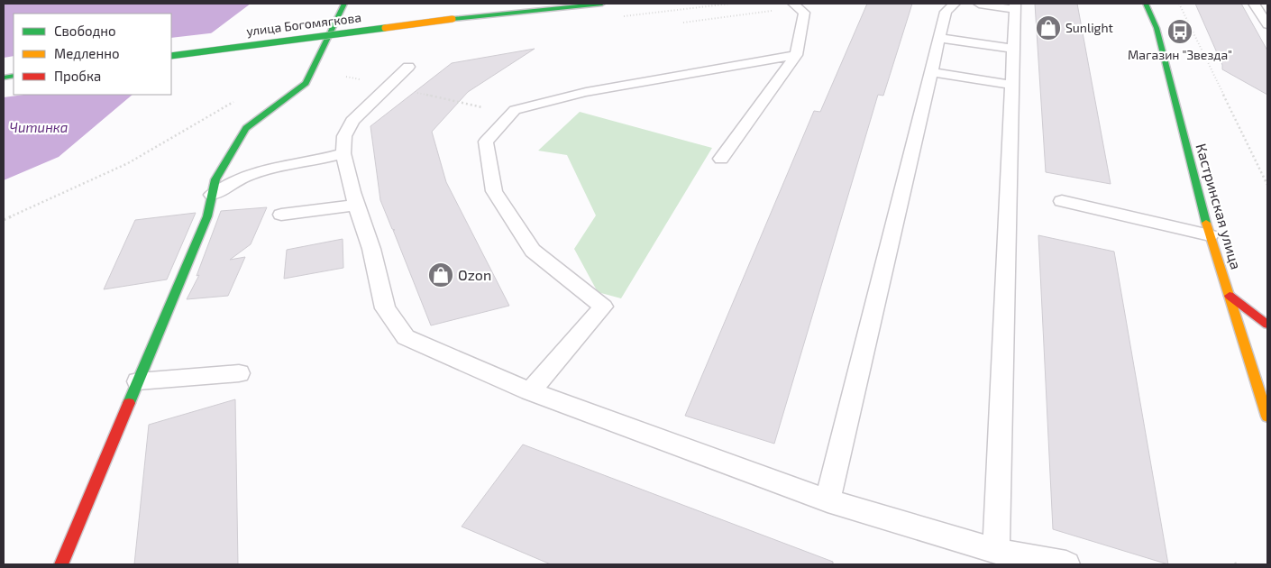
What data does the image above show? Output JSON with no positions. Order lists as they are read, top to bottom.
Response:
{
  "streets": {
    "main road": ["улица Богомягкова", "Кастринская улица"]
  },
  "water": ["Читинка"],
  "places": {
    "shop": ["Sunlight", "Ozon"],
    "bus stop": ["Магазин \"Звезда\""]
  },
  "legend": ["Свободно", "Медленно", "Пробка"]
}
